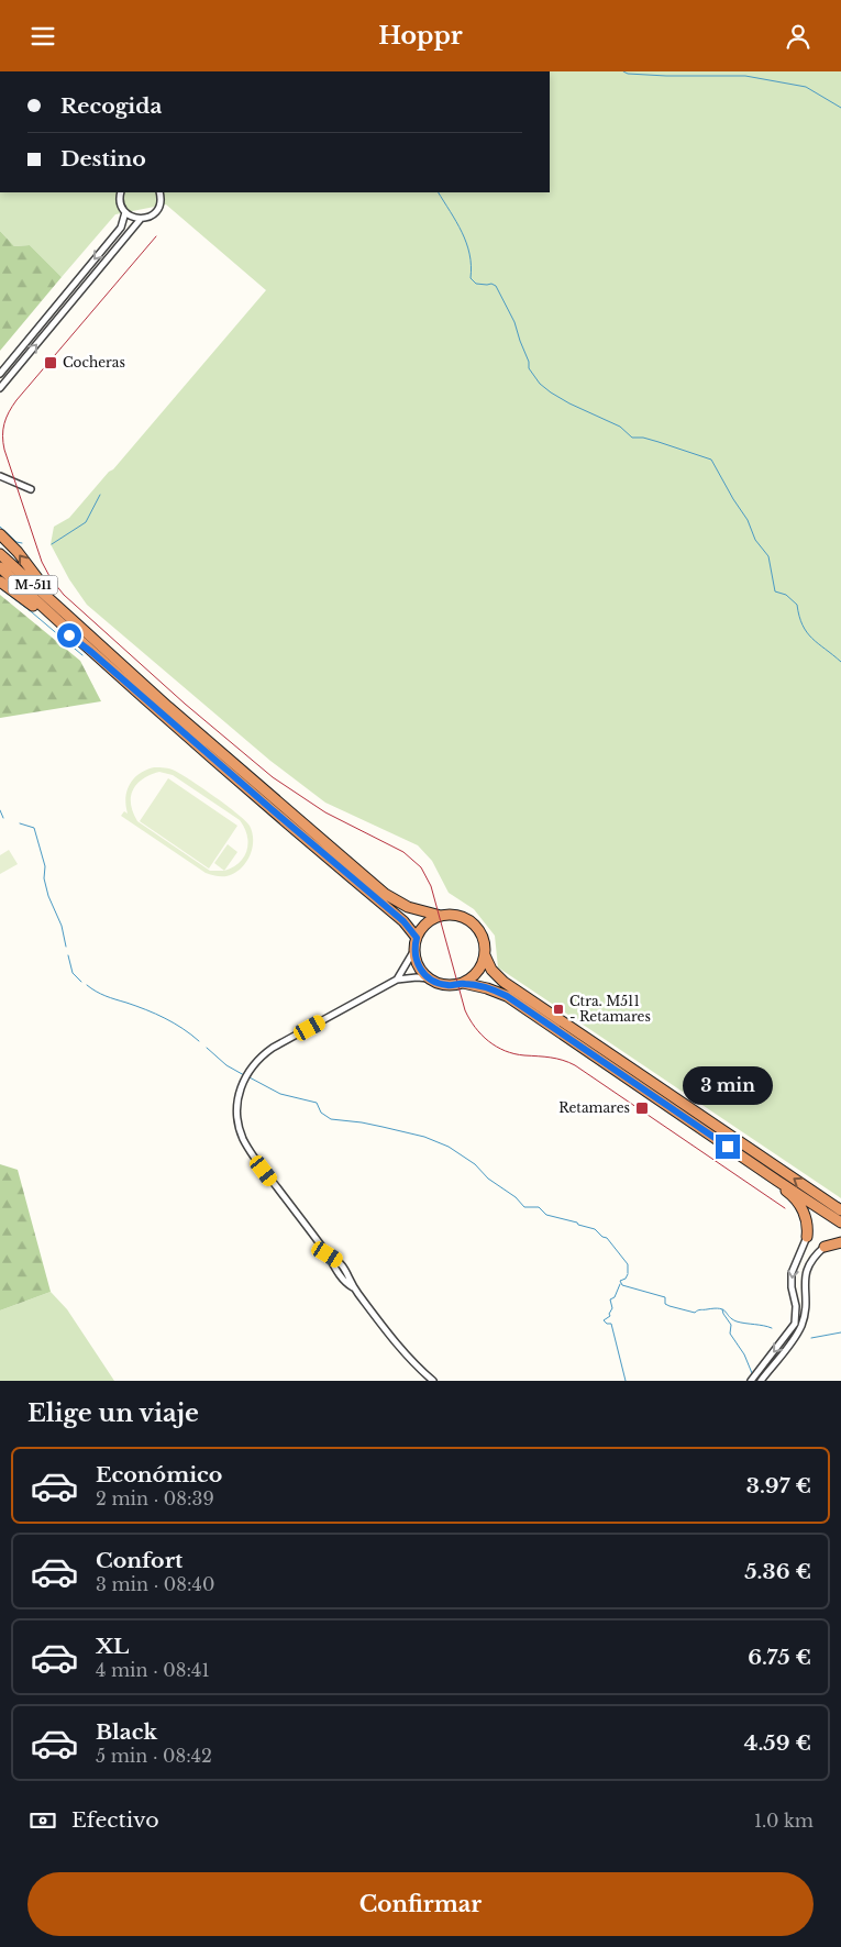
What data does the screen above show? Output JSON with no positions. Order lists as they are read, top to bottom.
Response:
{
  "streets": {
    "highway": ["M-511"]
  },
  "places": {
    "transit": ["Cocheras", "Ctra. M511 - Retamares", "Retamares"]
  },
  "page": {
    "header": "Hoppr",
    "banner": ["Recogida", "Destino"],
    "bubble": "3 min",
    "heading": "Elige un viaje",
    "list": [
      {
        "name": "Económico",
        "note": "2 min · 08:39",
        "value": "3.97 €"
      },
      {
        "name": "Confort",
        "note": "3 min · 08:40",
        "value": "5.36 €"
      },
      {
        "name": "XL",
        "note": "4 min · 08:41",
        "value": "6.75 €"
      },
      {
        "name": "Black",
        "note": "5 min · 08:42",
        "value": "4.59 €"
      }
    ],
    "pay": ["Efectivo", "1.0 km"],
    "buttons": "Confirmar"
  }
}
